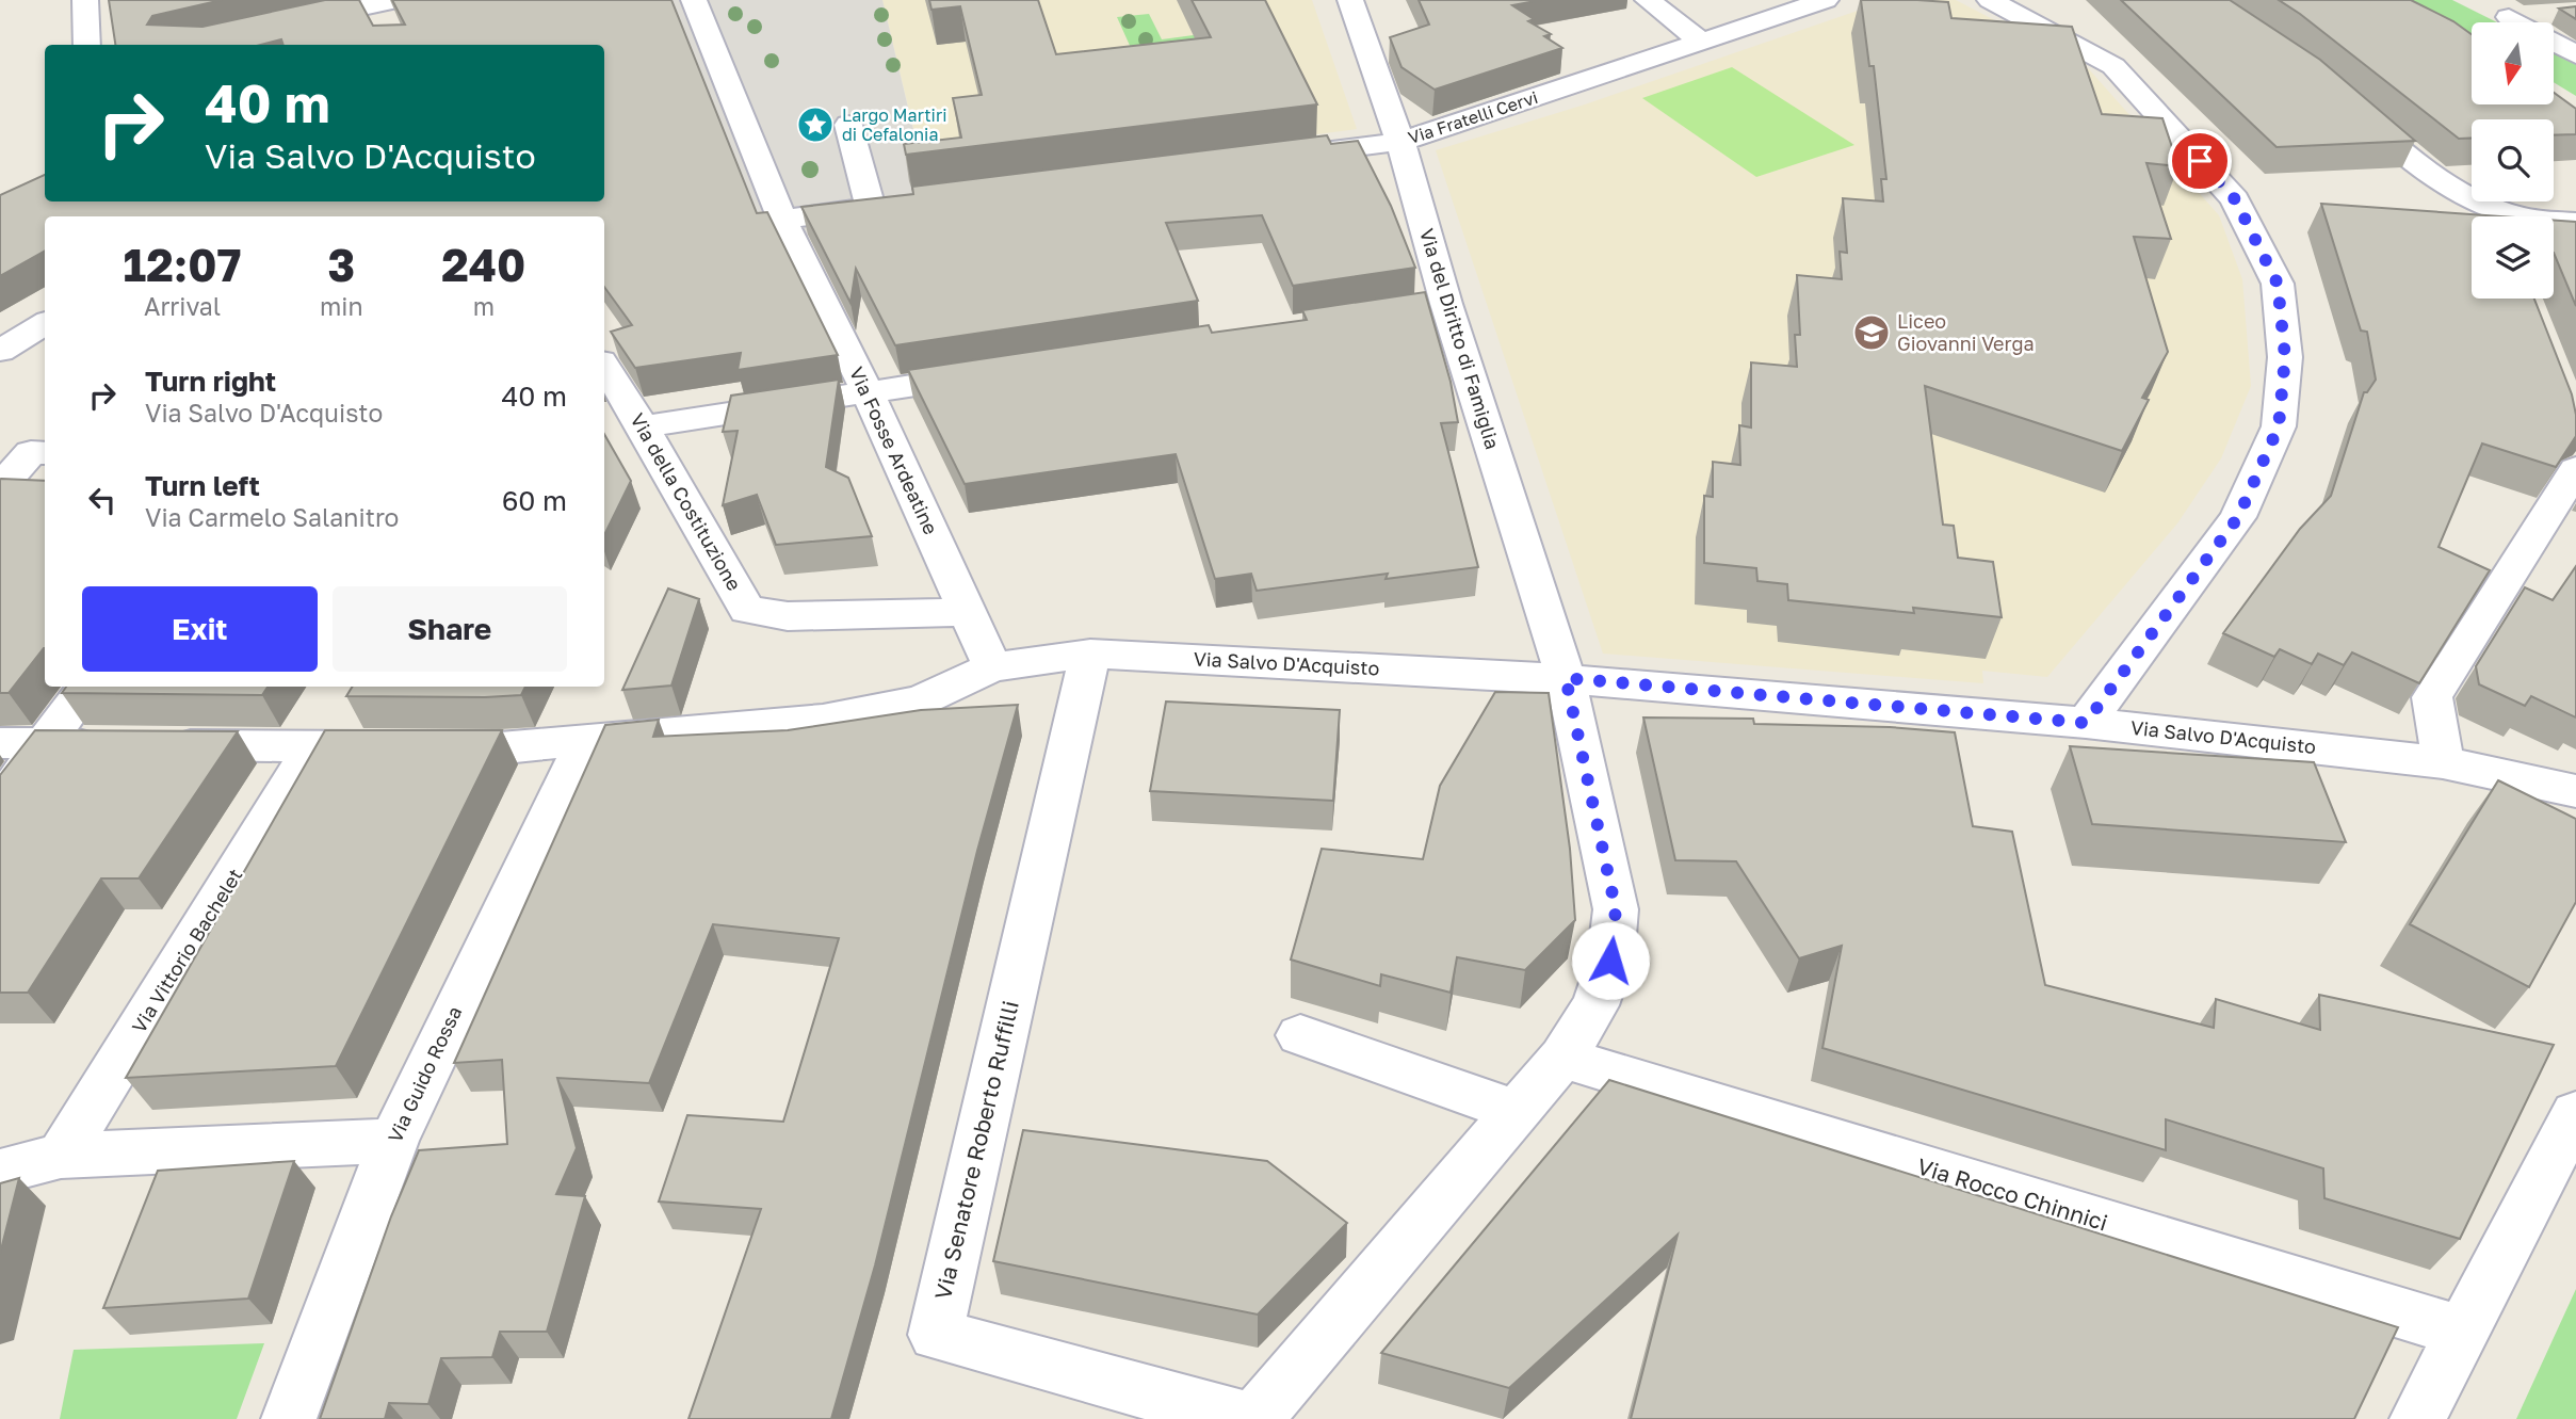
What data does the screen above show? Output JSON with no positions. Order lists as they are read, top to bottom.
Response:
{
  "streets": {
    "street": [
      "Via Fratelli Cervi",
      "Via del Diritto di Famiglia",
      "Via Fosse Ardeatine",
      "Via della Costituzione",
      "Via Salvo D'Acquisto",
      "Via Vittorio Bachelet",
      "Via Guido Rossa",
      "Via Senatore Roberto Ruffilli",
      "Via Rocco Chinnici"
    ]
  },
  "crossings": [
    ["Via Fratelli Cervi", "Via del Diritto di Famiglia"],
    ["Via del Diritto di Famiglia", "Via Salvo D'Acquisto"],
    ["Via del Diritto di Famiglia", "Via Rocco Chinnici"],
    ["Via Fosse Ardeatine", "Via della Costituzione"],
    ["Via Fosse Ardeatine", "Via Salvo D'Acquisto"],
    ["Via Salvo D'Acquisto", "Via Vittorio Bachelet"],
    ["Via Salvo D'Acquisto", "Via Guido Rossa"],
    ["Via Salvo D'Acquisto", "Via Senatore Roberto Ruffilli"]
  ],
  "places": {
    "place": ["Largo Martiri di Cefalonia"],
    "school or university": ["Liceo Giovanni Verga"]
  },
  "north": "bottom",
  "page": {
    "turn": ["40 m", "Via Salvo D'Acquisto"],
    "eta": [
      "12:07",
      "Arrival",
      "3",
      "min",
      "240",
      "m"
    ],
    "list": [
      {
        "name": "Turn right",
        "note": "Via Salvo D'Acquisto",
        "value": "40 m"
      },
      {
        "name": "Turn left",
        "note": "Via Carmelo Salanitro",
        "value": "60 m"
      }
    ],
    "buttons": ["Exit", "Share"]
  }
}
